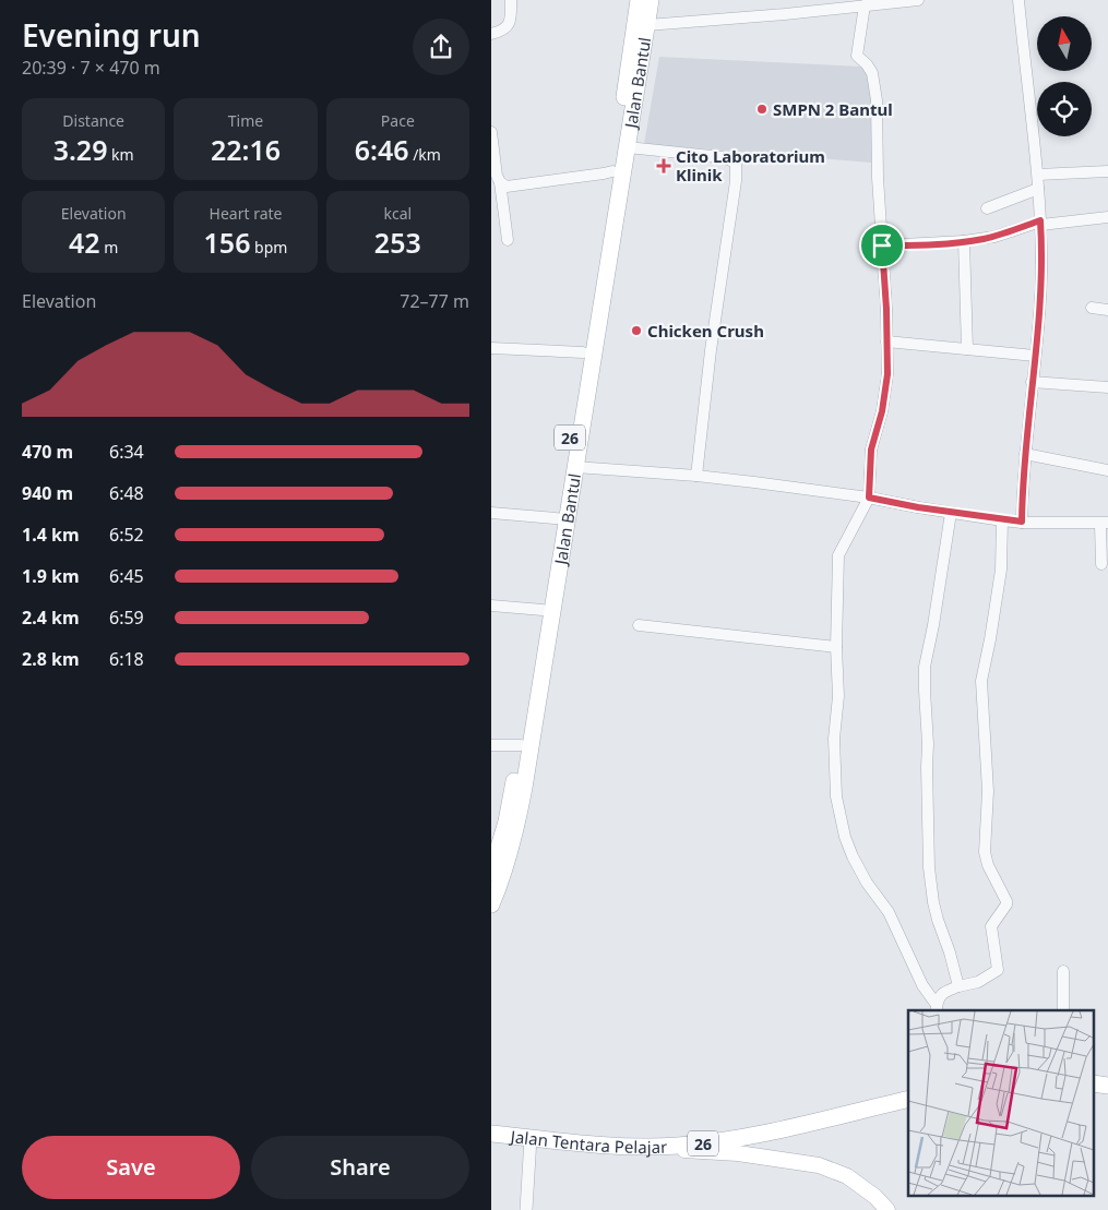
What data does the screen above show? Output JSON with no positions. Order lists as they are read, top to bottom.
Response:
{
  "streets": {
    "main road": ["Jalan Bantul", "26", "Jalan Tentara Pelajar"]
  },
  "places": {
    "other": ["SMPN 2 Bantul", "Chicken Crush"],
    "health": ["Cito Laboratorium Klinik"]
  },
  "north": "top",
  "page": {
    "heading": ["Evening run", "20:39 · 7 × 470 m"],
    "stats": [
      ["Distance", "3.29 km"],
      ["Time", "22:16"],
      ["Pace", "6:46 /km"],
      ["Elevation", "42 m"],
      ["Heart rate", "156 bpm"],
      ["kcal", "253"]
    ],
    "chart": ["Elevation", "72–77 m"],
    "list": [
      {
        "name": "470 m",
        "note": "6:34"
      },
      {
        "name": "940 m",
        "note": "6:48"
      },
      {
        "name": "1.4 km",
        "note": "6:52"
      },
      {
        "name": "1.9 km",
        "note": "6:45"
      },
      {
        "name": "2.4 km",
        "note": "6:59"
      },
      {
        "name": "2.8 km",
        "note": "6:18"
      }
    ],
    "buttons": ["Save", "Share"]
  }
}
